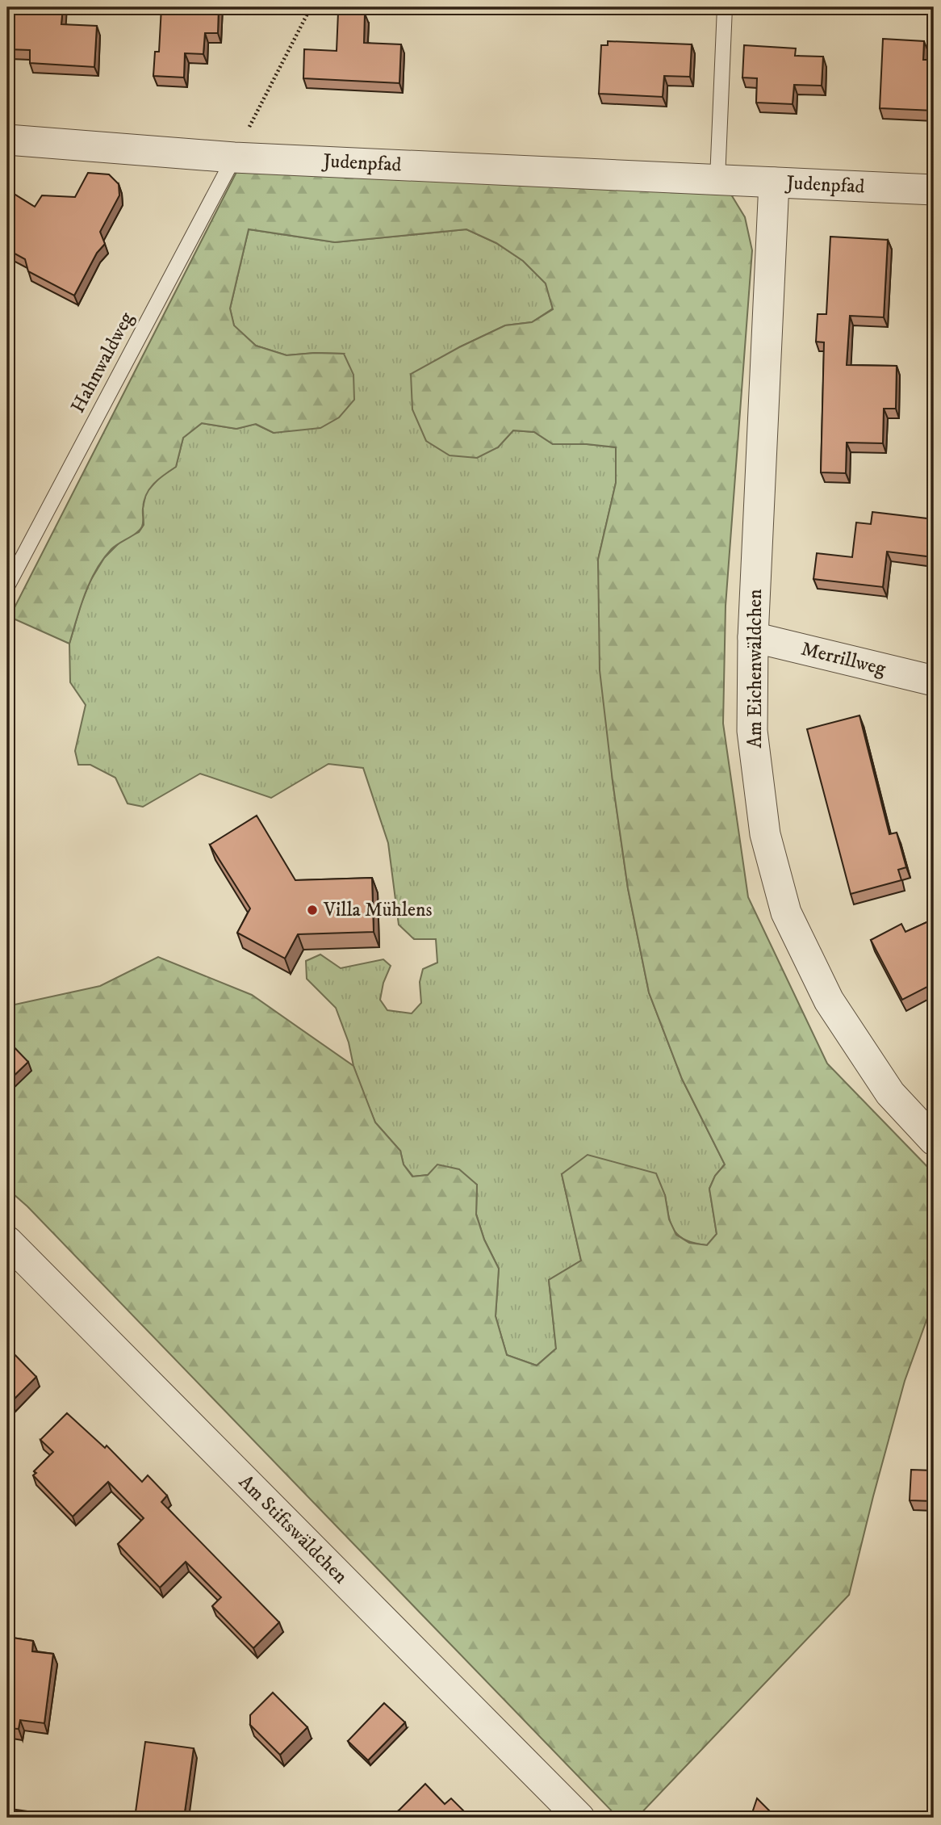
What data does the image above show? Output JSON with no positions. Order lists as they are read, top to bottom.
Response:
{
  "streets": {
    "street": [
      "Judenpfad",
      "Merrillweg",
      "Am Eichenwäldchen",
      "Am Stiftswäldchen"
    ],
    "lane": ["Hahnwaldweg"]
  },
  "crossings": [
    ["Judenpfad", "Hahnwaldweg"],
    ["Judenpfad", "Am Eichenwäldchen"],
    ["Merrillweg", "Am Eichenwäldchen"]
  ],
  "places": ["Villa Mühlens"]
}
